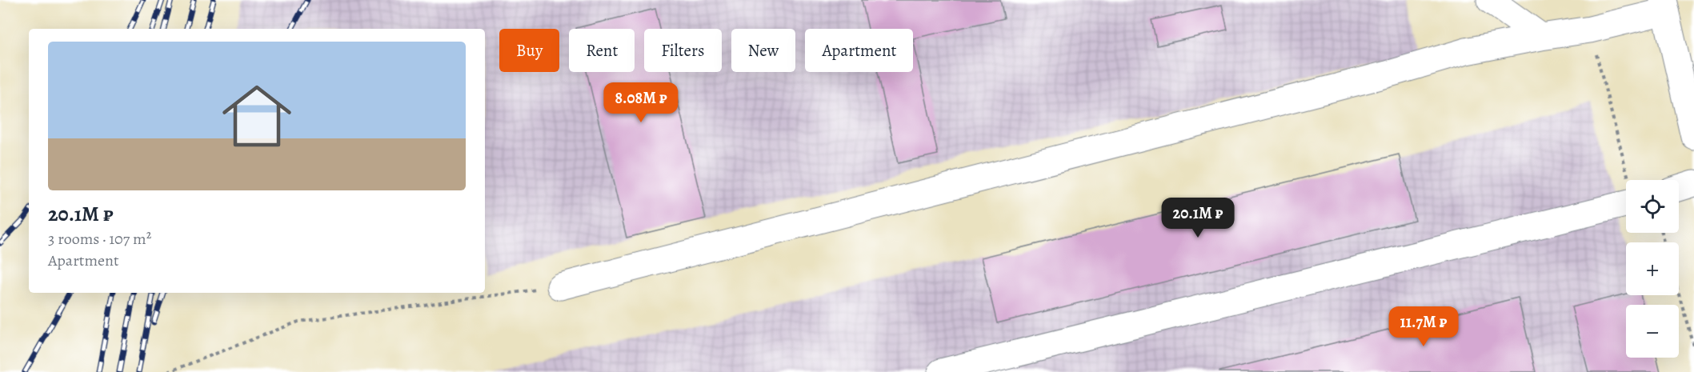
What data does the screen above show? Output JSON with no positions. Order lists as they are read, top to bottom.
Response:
{
  "page": {
    "chip": [
      "Buy",
      "Rent",
      "Filters",
      "New",
      "Apartment"
    ],
    "list": [
      {
        "name": "20.1M ₽",
        "note": "3 rooms · 107 m² · Apartment"
      }
    ],
    "price": ["8.08M ₽", "20.1M ₽", "11.7M ₽"],
    "map_buttons": ["+", "−"]
  }
}
